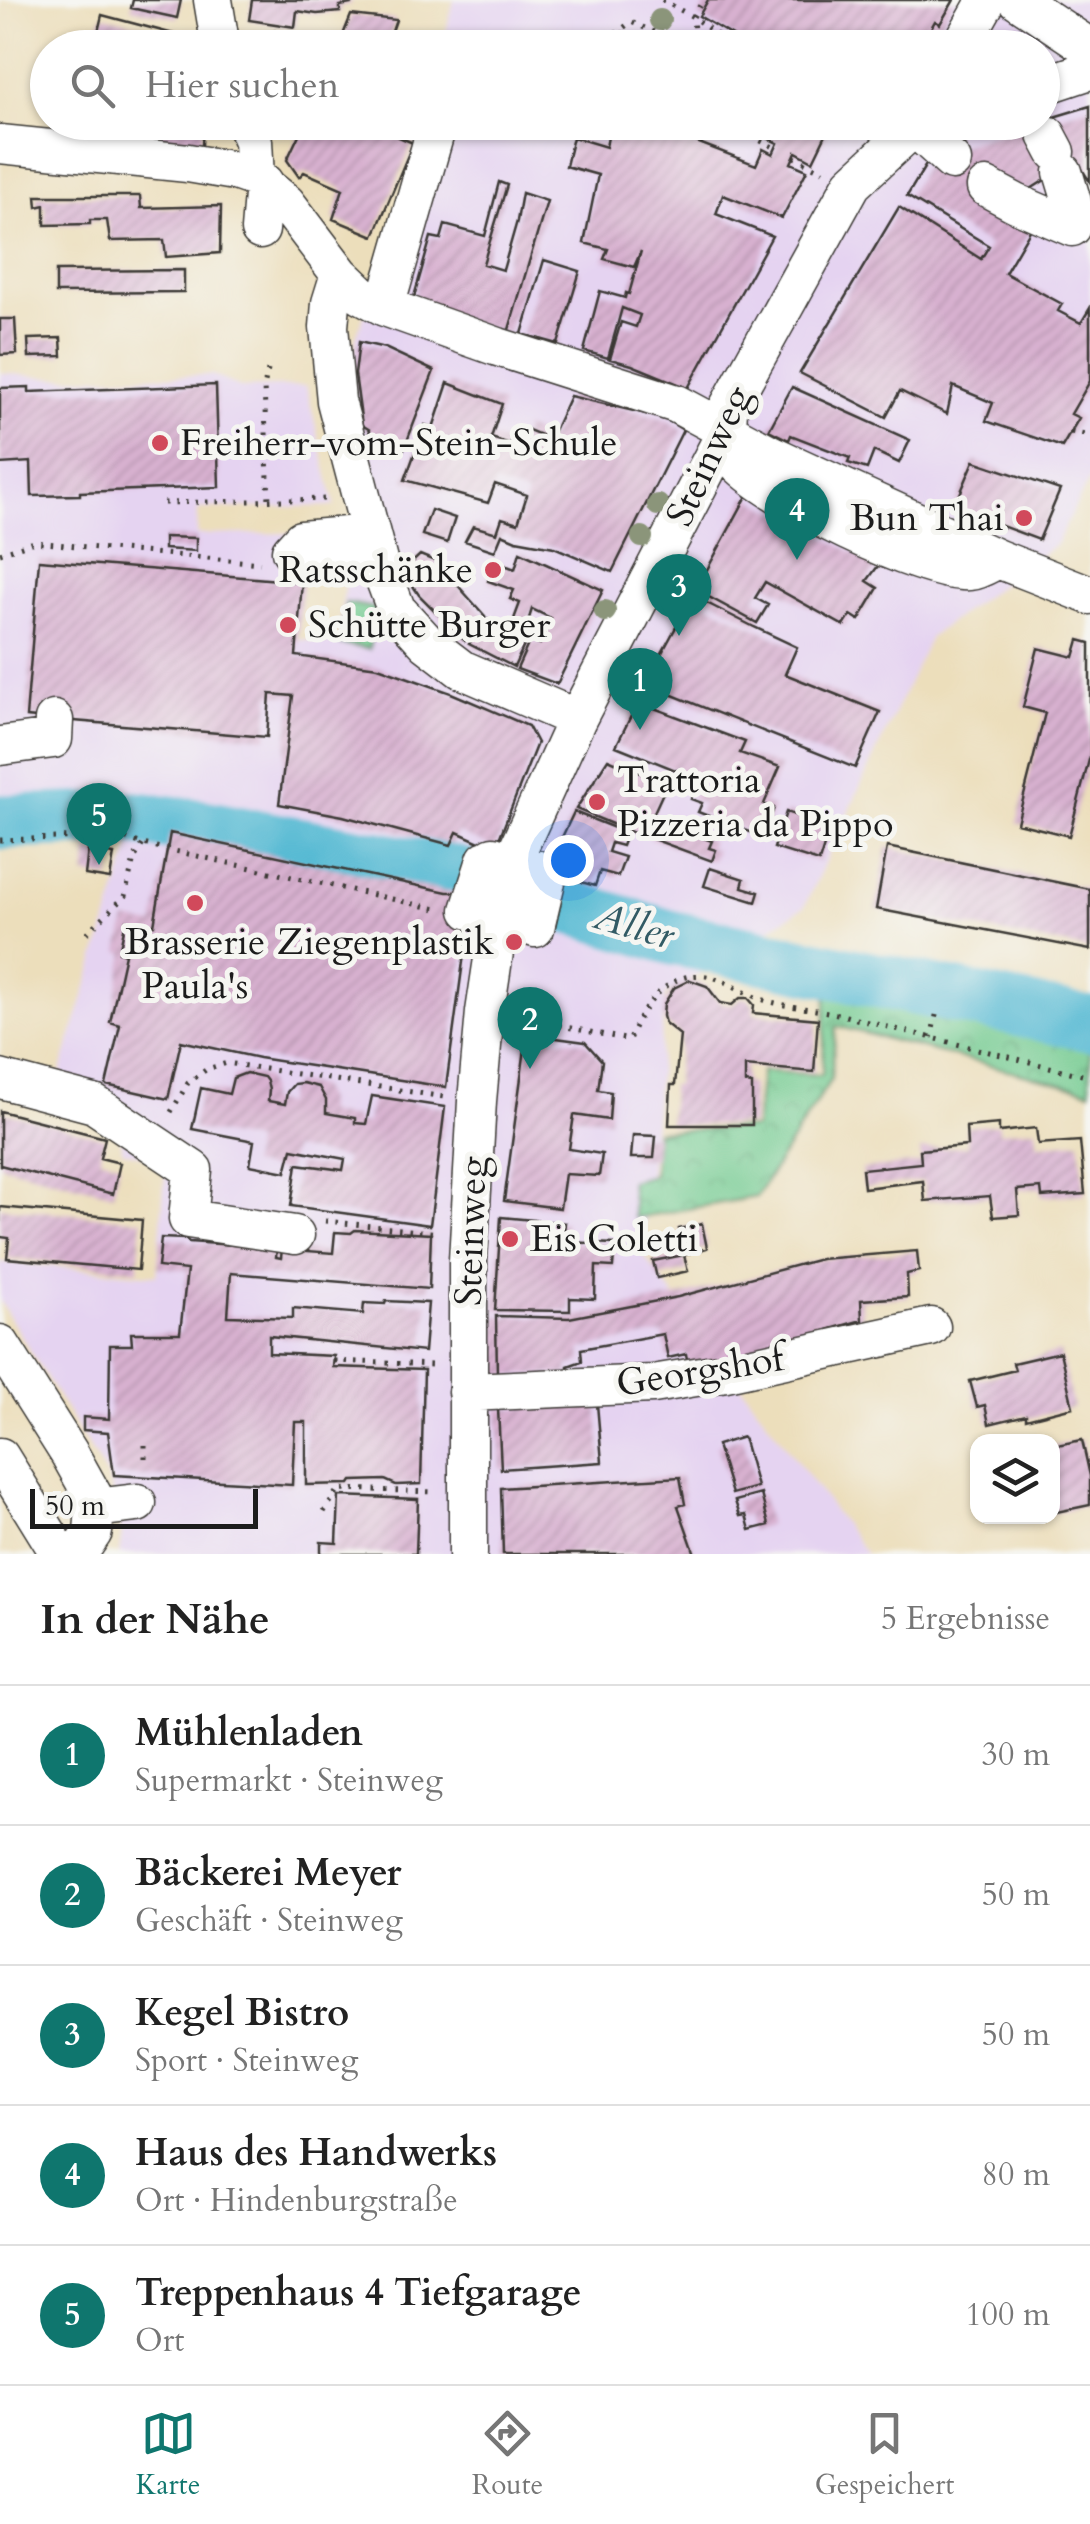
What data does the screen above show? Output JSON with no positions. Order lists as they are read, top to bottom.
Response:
{
  "streets": {
    "street": ["Steinweg", "Georgshof"]
  },
  "crossings": [
    ["Steinweg", "Georgshof"]
  ],
  "water": ["Aller"],
  "places": [
    "Freiherr-vom-Stein-Schule",
    "Bun Thai",
    "Ratsschänke",
    "Schütte Burger",
    "Trattoria Pizzeria da Pippo",
    "Brasserie Paula's",
    "Ziegenplastik",
    "Eis Coletti"
  ],
  "scale_bar": "50 m",
  "page": {
    "search": "Hier suchen",
    "pins": [
      "4",
      "3",
      "1",
      "5",
      "2"
    ],
    "scale": "50 m",
    "heading": ["In der Nähe", "5 Ergebnisse"],
    "list": [
      {
        "mark": "1",
        "name": "Mühlenladen",
        "note": "Supermarkt · Steinweg",
        "value": "30 m"
      },
      {
        "mark": "2",
        "name": "Bäckerei Meyer",
        "note": "Geschäft · Steinweg",
        "value": "50 m"
      },
      {
        "mark": "3",
        "name": "Kegel Bistro",
        "note": "Sport · Steinweg",
        "value": "50 m"
      },
      {
        "mark": "4",
        "name": "Haus des Handwerks",
        "note": "Ort · Hindenburgstraße",
        "value": "80 m"
      },
      {
        "mark": "5",
        "name": "Treppenhaus 4 Tiefgarage",
        "note": "Ort",
        "value": "100 m"
      }
    ],
    "nav": ["Karte", "Route", "Gespeichert"]
  }
}
